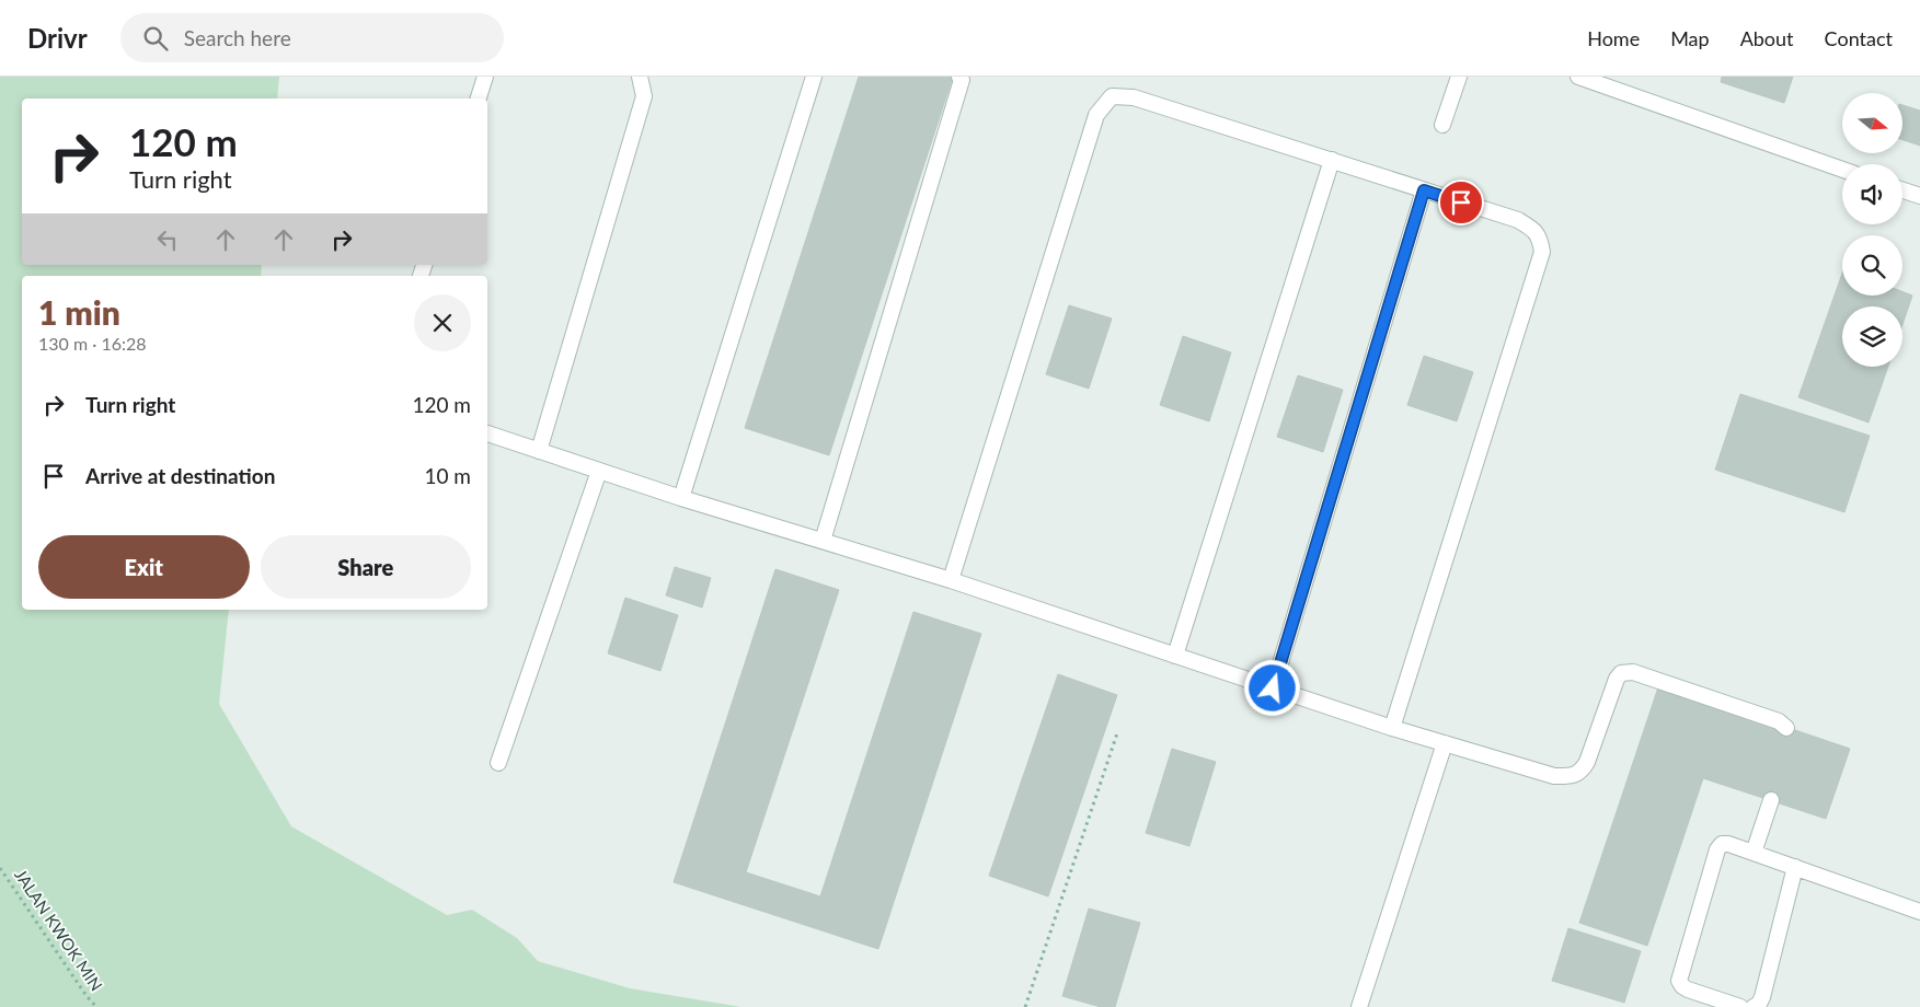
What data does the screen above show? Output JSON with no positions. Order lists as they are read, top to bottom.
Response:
{
  "streets": {
    "path": ["JALAN KWOK MIN"]
  },
  "north": "right",
  "page": {
    "header": "Drivr",
    "search": "Search here",
    "nav": [
      "Home",
      "Map",
      "About",
      "Contact"
    ],
    "turn": ["120 m", "Turn right"],
    "heading": ["1 min", "130 m · 16:28"],
    "list": [
      {
        "name": "Turn right",
        "value": "120 m"
      },
      {
        "name": "Arrive at destination",
        "value": "10 m"
      }
    ],
    "buttons": ["Exit", "Share"]
  }
}
